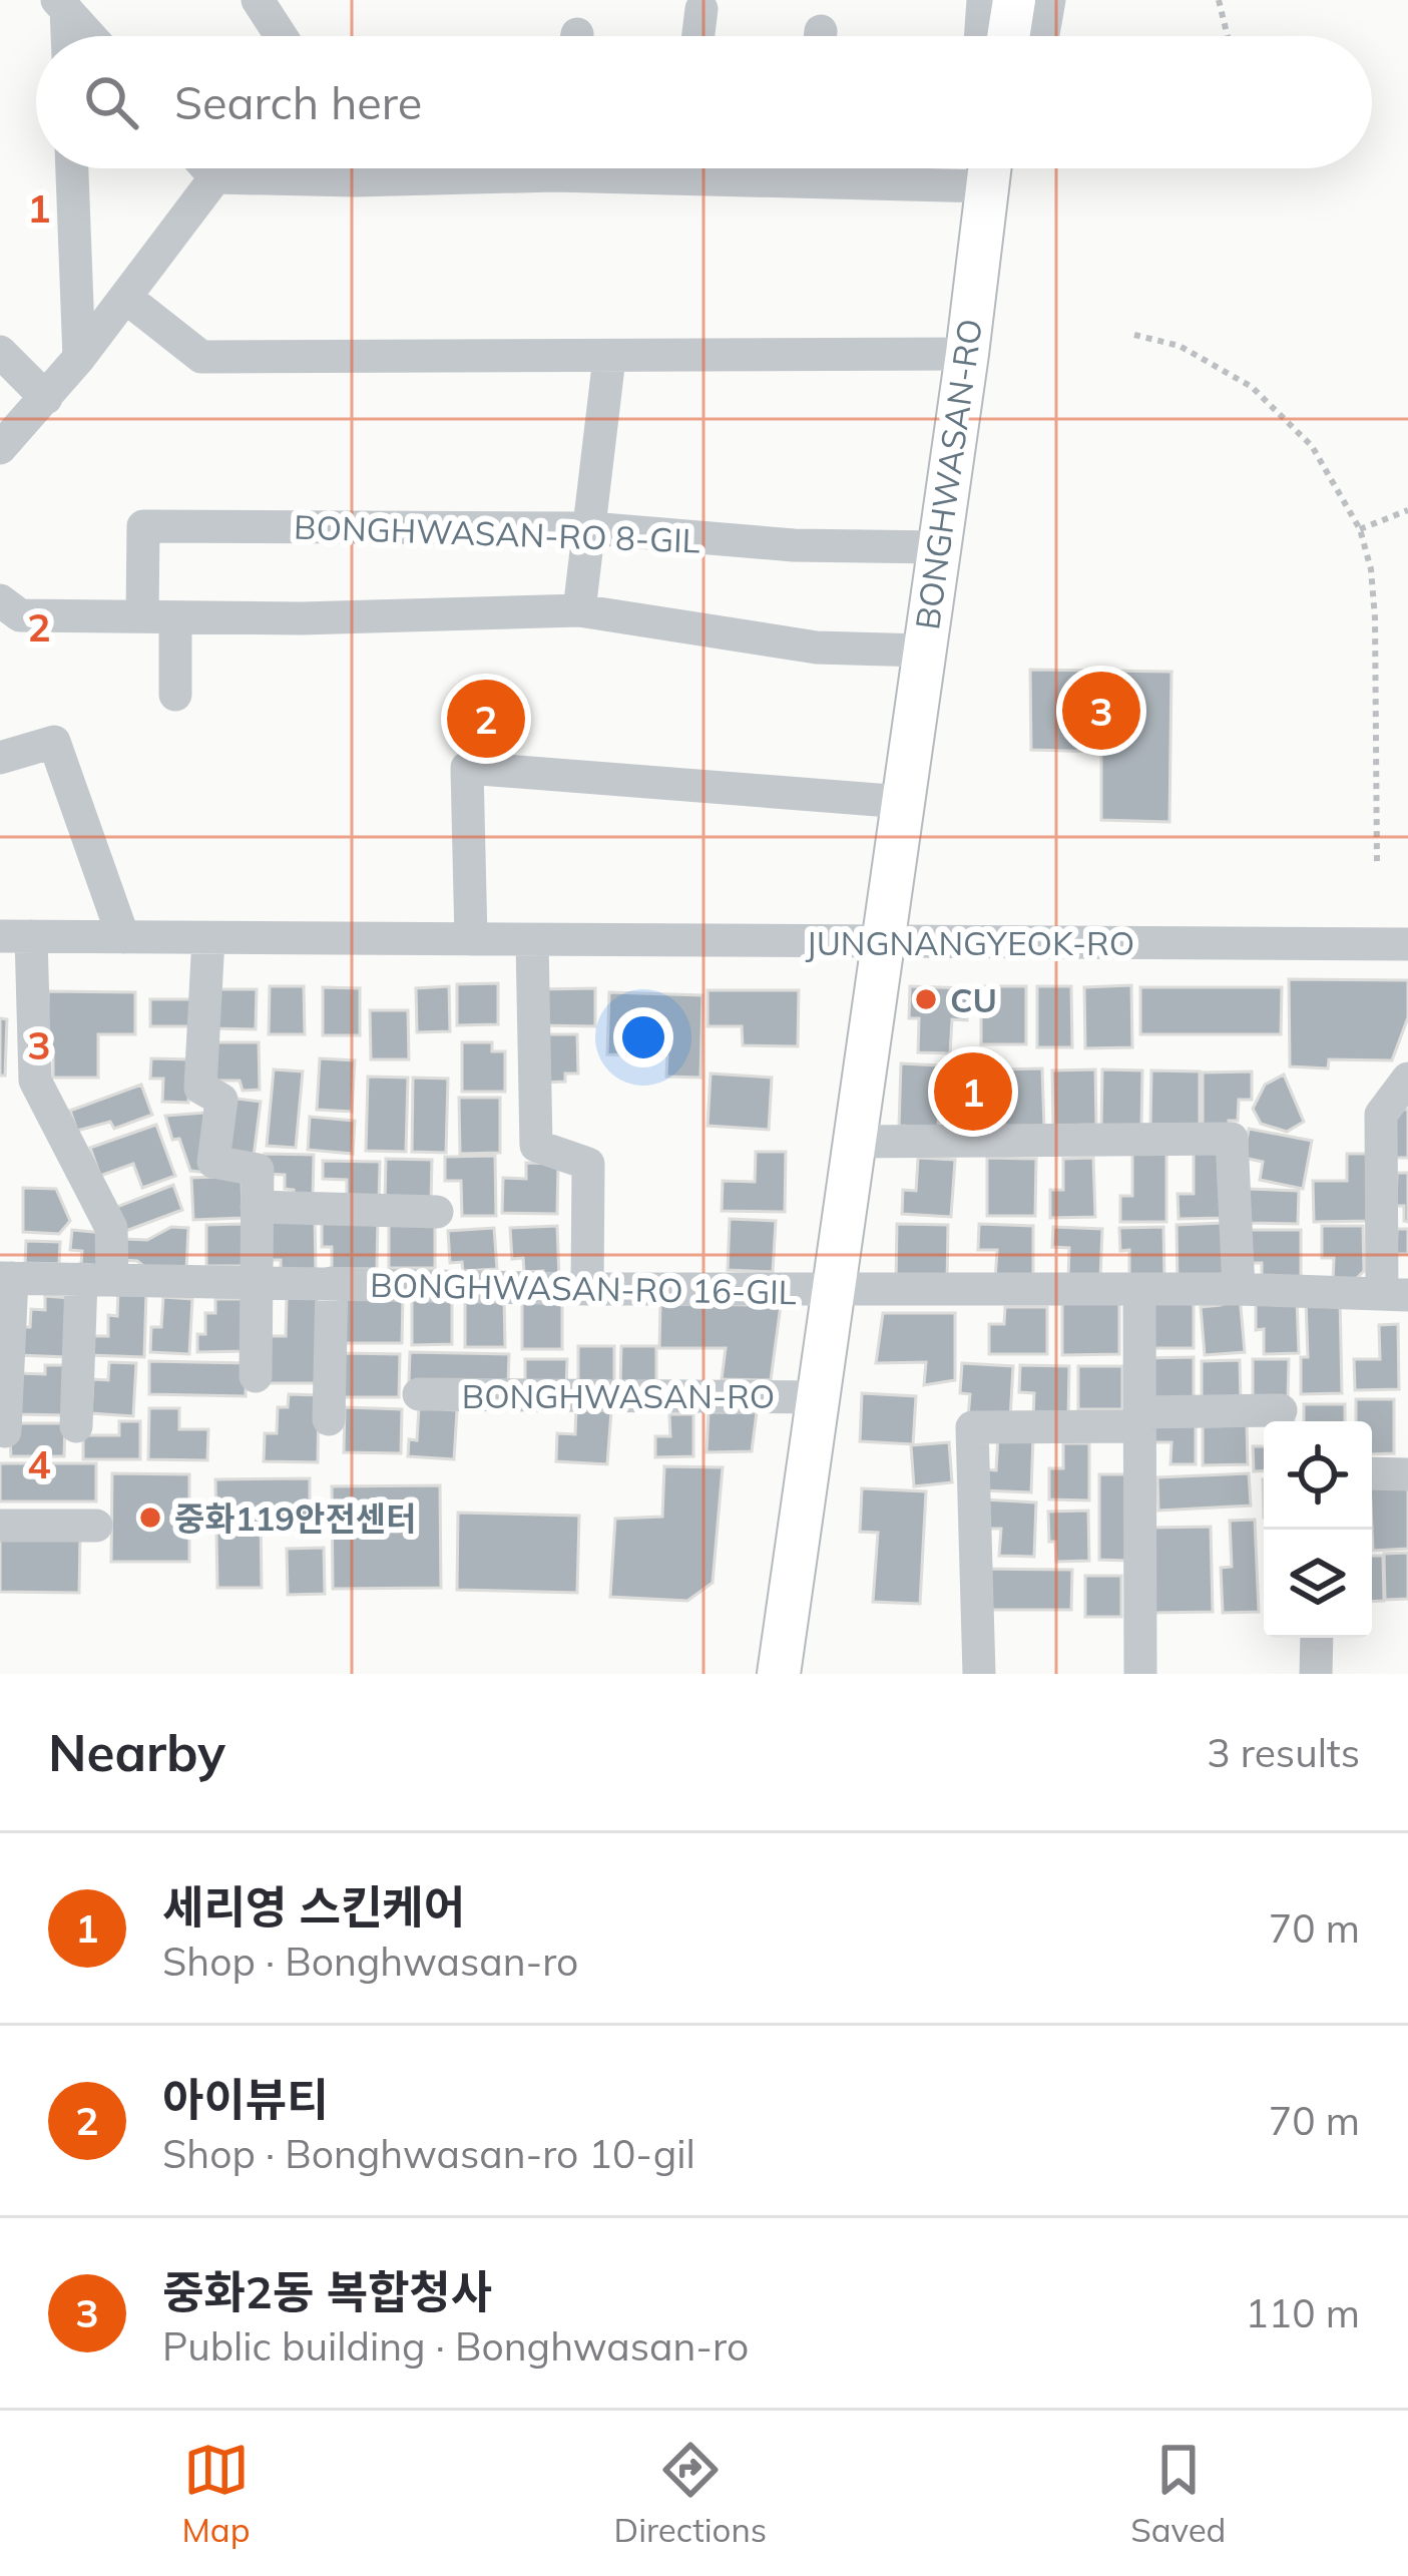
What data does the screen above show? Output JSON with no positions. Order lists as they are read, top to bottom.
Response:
{
  "streets": {
    "main road": ["BONGHWASAN-RO"],
    "street": ["BONGHWASAN-RO 8-GIL", "JUNGNANGYEOK-RO", "BONGHWASAN-RO 16-GIL"]
  },
  "crossings": [
    ["BONGHWASAN-RO", "BONGHWASAN-RO 8-GIL"],
    ["BONGHWASAN-RO", "JUNGNANGYEOK-RO"],
    ["BONGHWASAN-RO", "BONGHWASAN-RO 16-GIL"],
    ["JUNGNANGYEOK-RO", "BONGHWASAN-RO 16-GIL"]
  ],
  "places": ["CU", "중화119안전센터"],
  "page": {
    "search": "Search here",
    "pins": ["3", "2", "1"],
    "heading": ["Nearby", "3 results"],
    "list": [
      {
        "mark": "1",
        "name": "세리영 스킨케어",
        "note": "Shop · Bonghwasan-ro",
        "value": "70 m"
      },
      {
        "mark": "2",
        "name": "아이뷰티",
        "note": "Shop · Bonghwasan-ro 10-gil",
        "value": "70 m"
      },
      {
        "mark": "3",
        "name": "중화2동 복합청사",
        "note": "Public building · Bonghwasan-ro",
        "value": "110 m"
      }
    ],
    "nav": ["Map", "Directions", "Saved"]
  },
  "grid": {
    "rows": [
      "1",
      "2",
      "3",
      "4"
    ]
  }
}
